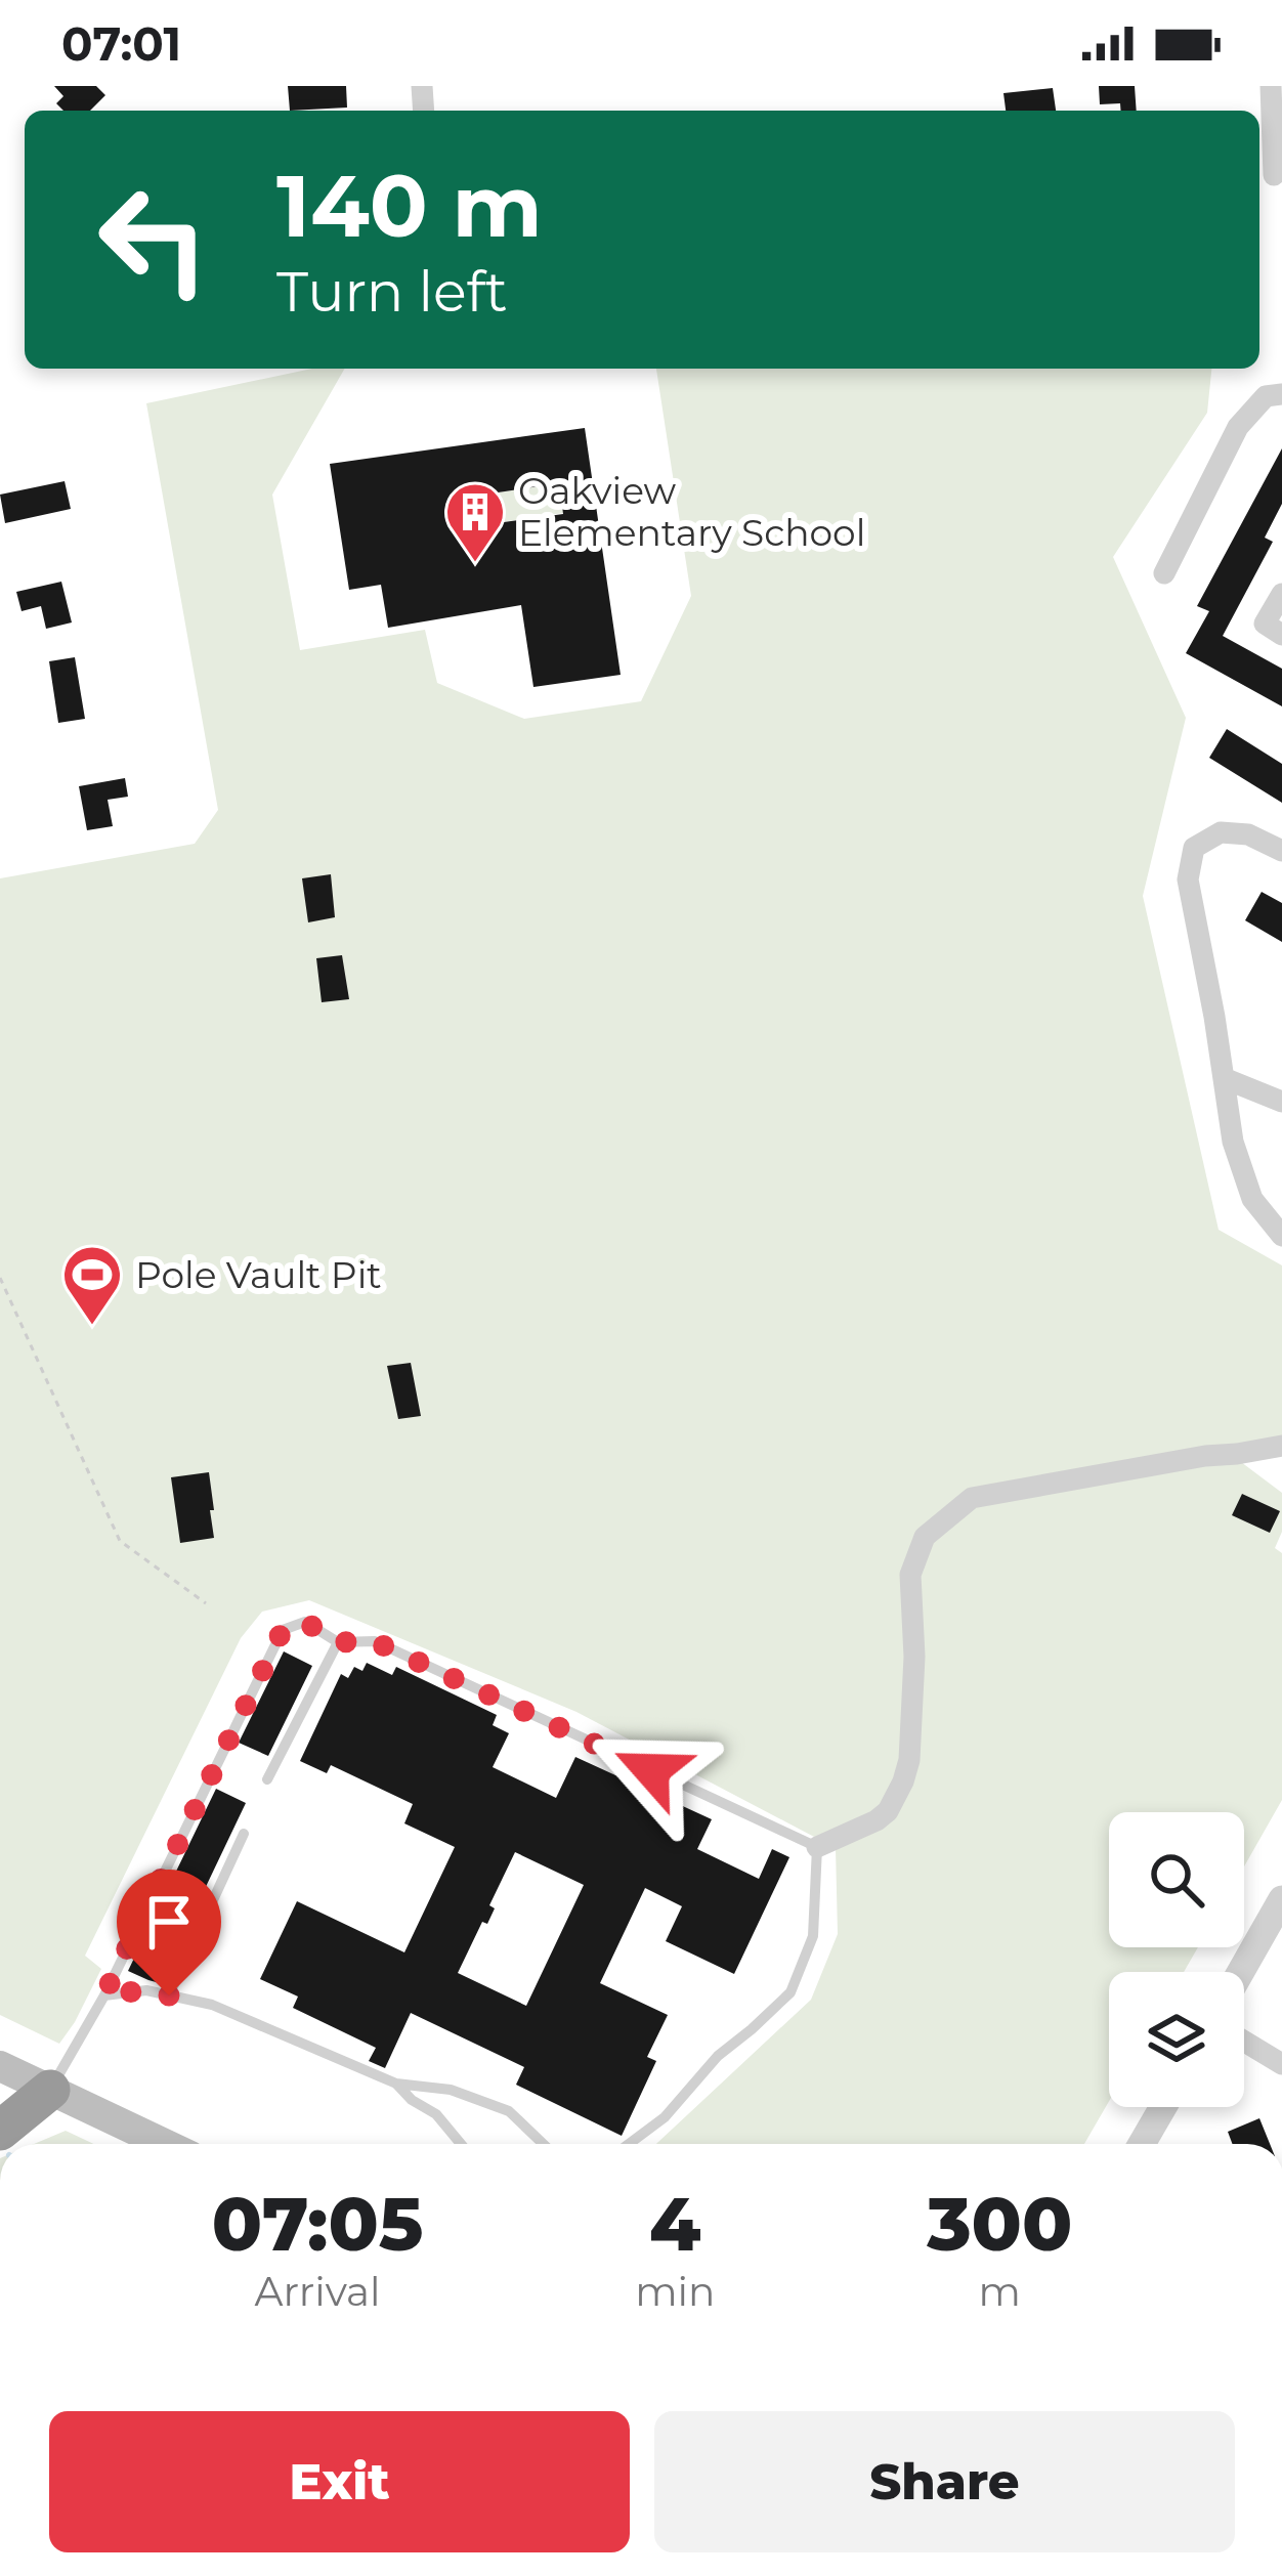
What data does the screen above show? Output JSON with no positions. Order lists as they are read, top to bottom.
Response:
{
  "places": {
    "building": ["Oakview Elementary School"],
    "sports": ["Pole Vault Pit"]
  },
  "page": {
    "status": "07:01",
    "turn": ["140 m", "Turn left"],
    "eta": [
      "07:05",
      "Arrival",
      "4",
      "min",
      "300",
      "m"
    ],
    "buttons": ["Exit", "Share"]
  }
}
